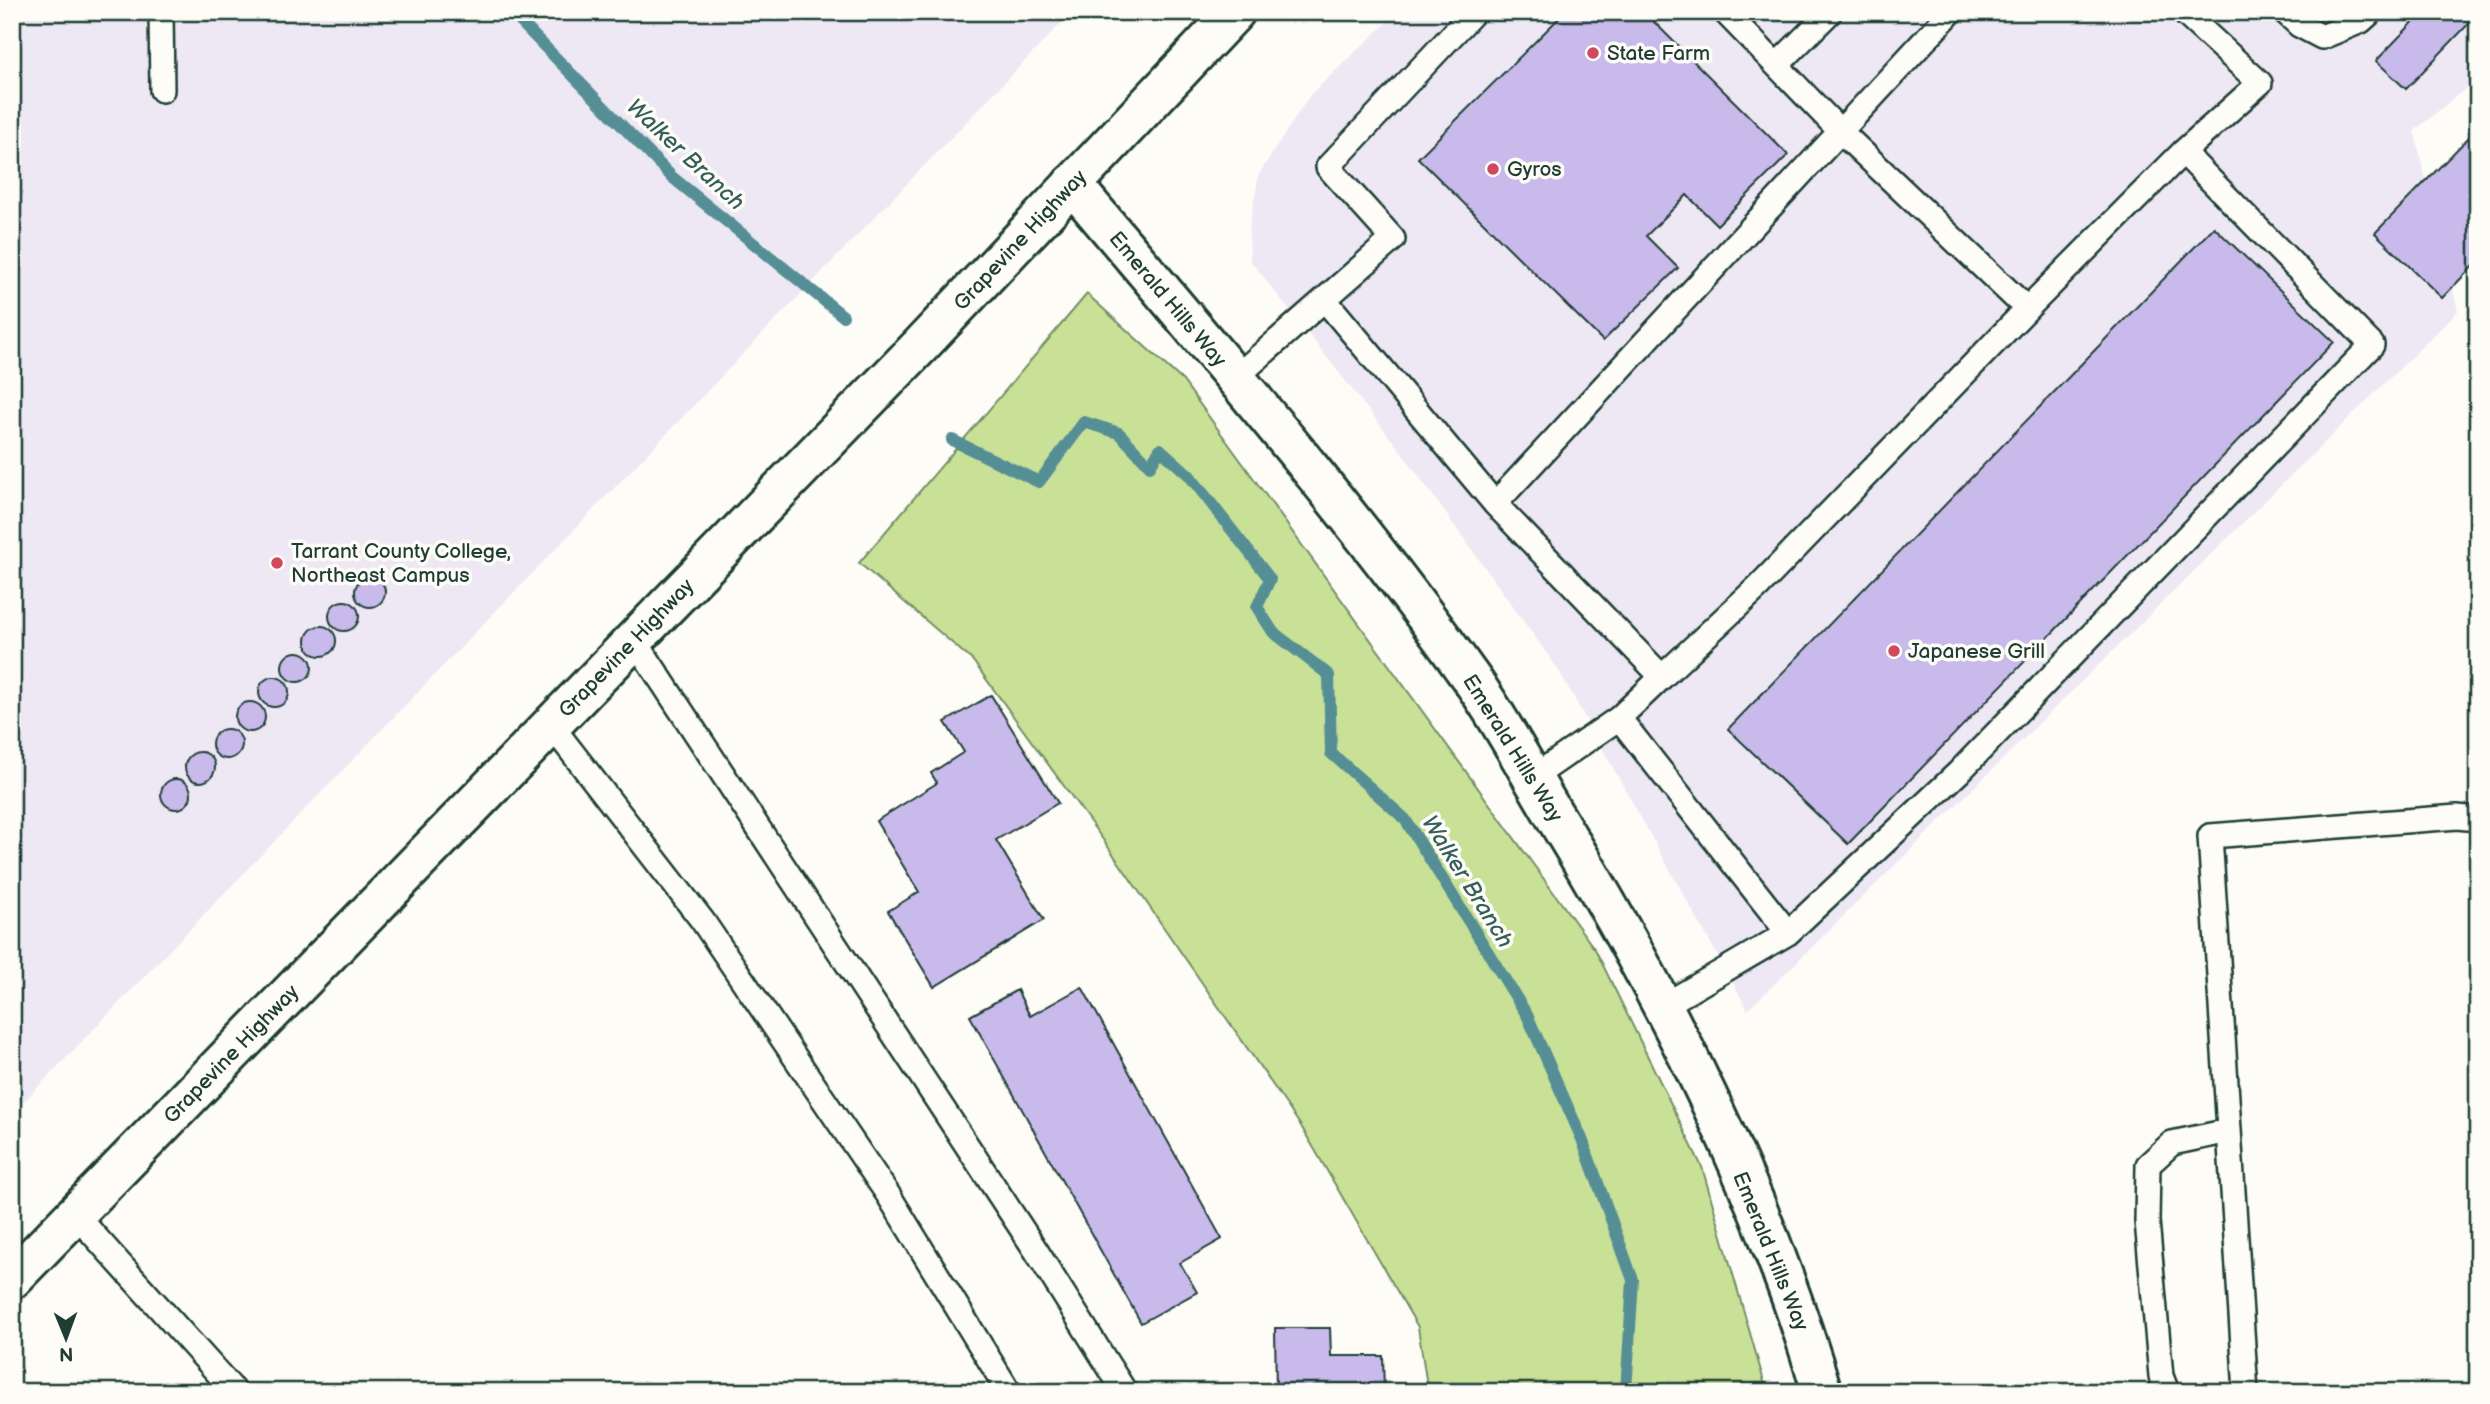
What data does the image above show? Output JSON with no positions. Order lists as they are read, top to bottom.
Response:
{
  "streets": {
    "main road": ["Grapevine Highway", "Emerald Hills Way"]
  },
  "crossings": [
    ["Grapevine Highway", "Emerald Hills Way"]
  ],
  "water": ["Walker Branch"],
  "places": [
    "State Farm",
    "Gyros",
    "Tarrant County College, Northeast Campus",
    "Japanese Grill"
  ],
  "north": "bottom"
}
